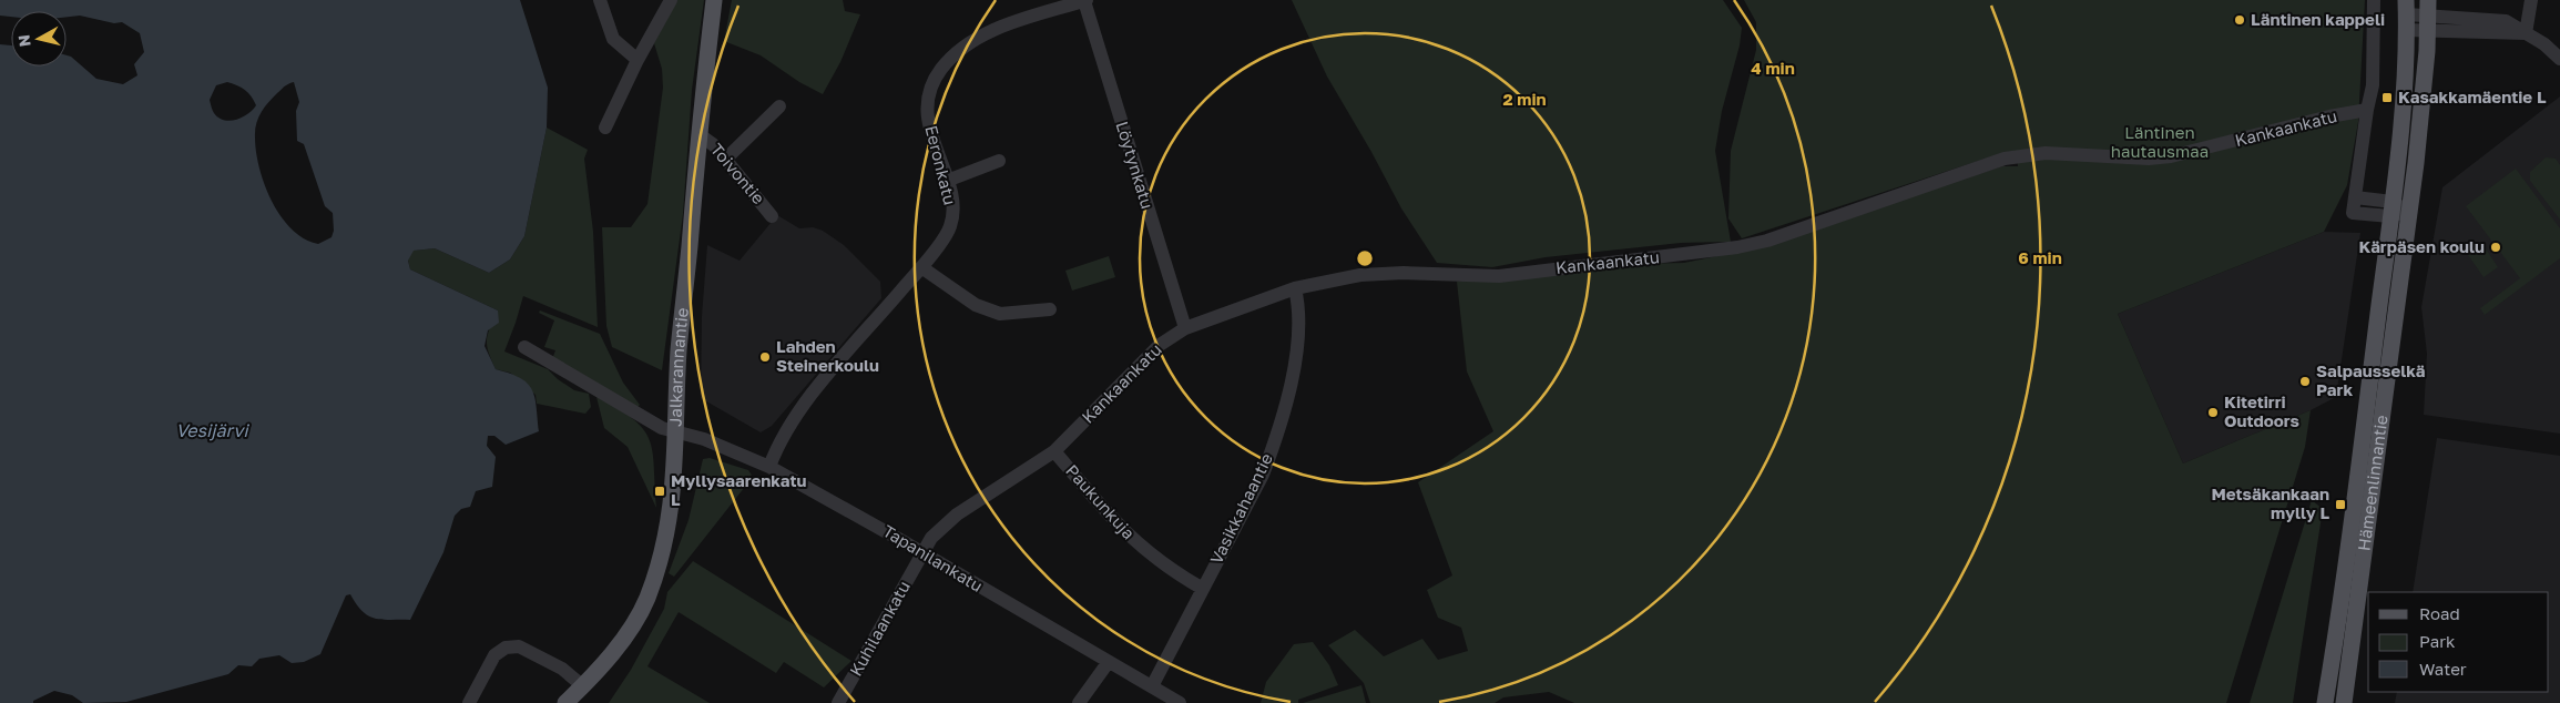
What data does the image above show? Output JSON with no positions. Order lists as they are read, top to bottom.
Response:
{
  "streets": {
    "main road": ["Jalkarannantie", "Hämeenlinnantie"],
    "street": [
      "Kankaankatu",
      "Eeronkatu",
      "Löytynkatu",
      "Toivontie",
      "Paukunkuja",
      "Vasikkahaantie",
      "Tapanilankatu",
      "Kuhilaankatu"
    ]
  },
  "crossings": [
    ["Kankaankatu", "Löytynkatu"],
    ["Kankaankatu", "Paukunkuja"],
    ["Kankaankatu", "Vasikkahaantie"],
    ["Kankaankatu", "Tapanilankatu"],
    ["Kankaankatu", "Kuhilaankatu"],
    ["Eeronkatu", "Löytynkatu"],
    ["Eeronkatu", "Tapanilankatu"],
    ["Toivontie", "Jalkarannantie"],
    ["Jalkarannantie", "Tapanilankatu"],
    ["Paukunkuja", "Vasikkahaantie"],
    ["Vasikkahaantie", "Tapanilankatu"],
    ["Tapanilankatu", "Kuhilaankatu"]
  ],
  "water": ["Vesijärvi"],
  "parks": ["Läntinen hautausmaa"],
  "places": {
    "other": [
      "Läntinen kappeli",
      "Kärpäsen koulu",
      "Lahden Steinerkoulu",
      "Salpausselkä Park",
      "Kitetirri Outdoors"
    ],
    "transit": ["Kasakkamäentie L", "Myllysaarenkatu L", "Metsäkankaan mylly L"]
  },
  "legend": ["Road", "Park", "Water"],
  "north": "left",
  "rings": ["4 min", "2 min", "6 min"]
}
